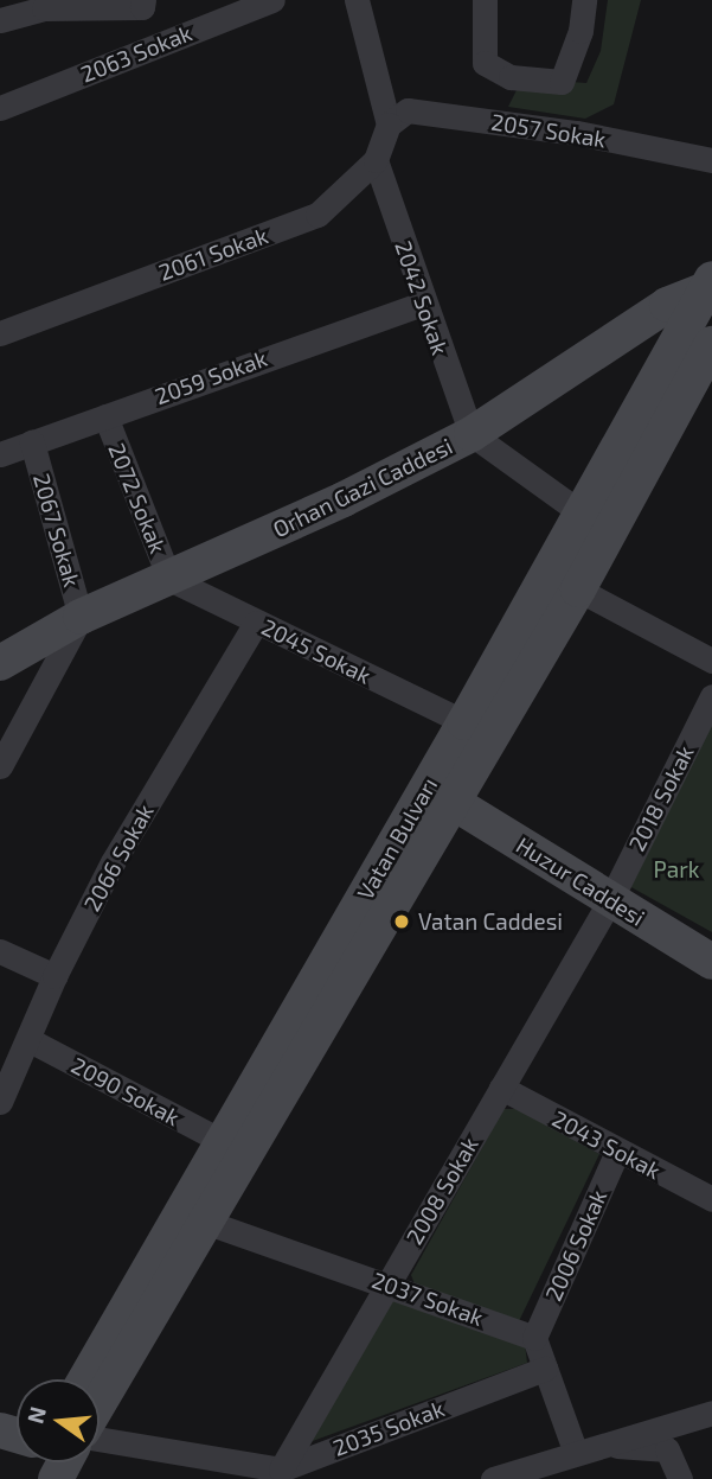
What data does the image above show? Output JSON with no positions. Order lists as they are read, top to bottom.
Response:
{
  "streets": {
    "main road": ["Orhan Gazi Caddesi", "Vatan Bulvarı", "Huzur Caddesi"],
    "street": [
      "2063 Sokak",
      "2057 Sokak",
      "2061 Sokak",
      "2042 Sokak",
      "2059 Sokak",
      "2072 Sokak",
      "2067 Sokak",
      "2045 Sokak",
      "2018 Sokak",
      "2066 Sokak",
      "2090 Sokak",
      "2043 Sokak",
      "2008 Sokak",
      "2006 Sokak",
      "2037 Sokak",
      "2035 Sokak"
    ]
  },
  "crossings": [
    ["2057 Sokak", "2061 Sokak"],
    ["2061 Sokak", "2042 Sokak"],
    ["2042 Sokak", "2059 Sokak"],
    ["2042 Sokak", "Orhan Gazi Caddesi"],
    ["2059 Sokak", "2072 Sokak"],
    ["2059 Sokak", "2067 Sokak"],
    ["Orhan Gazi Caddesi", "2072 Sokak"],
    ["Orhan Gazi Caddesi", "2067 Sokak"],
    ["Orhan Gazi Caddesi", "2045 Sokak"],
    ["Orhan Gazi Caddesi", "Vatan Bulvarı"],
    ["2072 Sokak", "2045 Sokak"],
    ["2045 Sokak", "Vatan Bulvarı"],
    ["2045 Sokak", "2066 Sokak"],
    ["2018 Sokak", "Huzur Caddesi"],
    ["2018 Sokak", "2008 Sokak"],
    ["Vatan Bulvarı", "Huzur Caddesi"],
    ["Vatan Bulvarı", "2090 Sokak"],
    ["Vatan Bulvarı", "2037 Sokak"],
    ["2066 Sokak", "2090 Sokak"],
    ["Huzur Caddesi", "2008 Sokak"],
    ["2043 Sokak", "2008 Sokak"],
    ["2043 Sokak", "2006 Sokak"],
    ["2008 Sokak", "2037 Sokak"],
    ["2008 Sokak", "2035 Sokak"],
    ["2006 Sokak", "2037 Sokak"]
  ],
  "parks": ["Park"],
  "places": ["Vatan Caddesi"],
  "north": "left"
}
